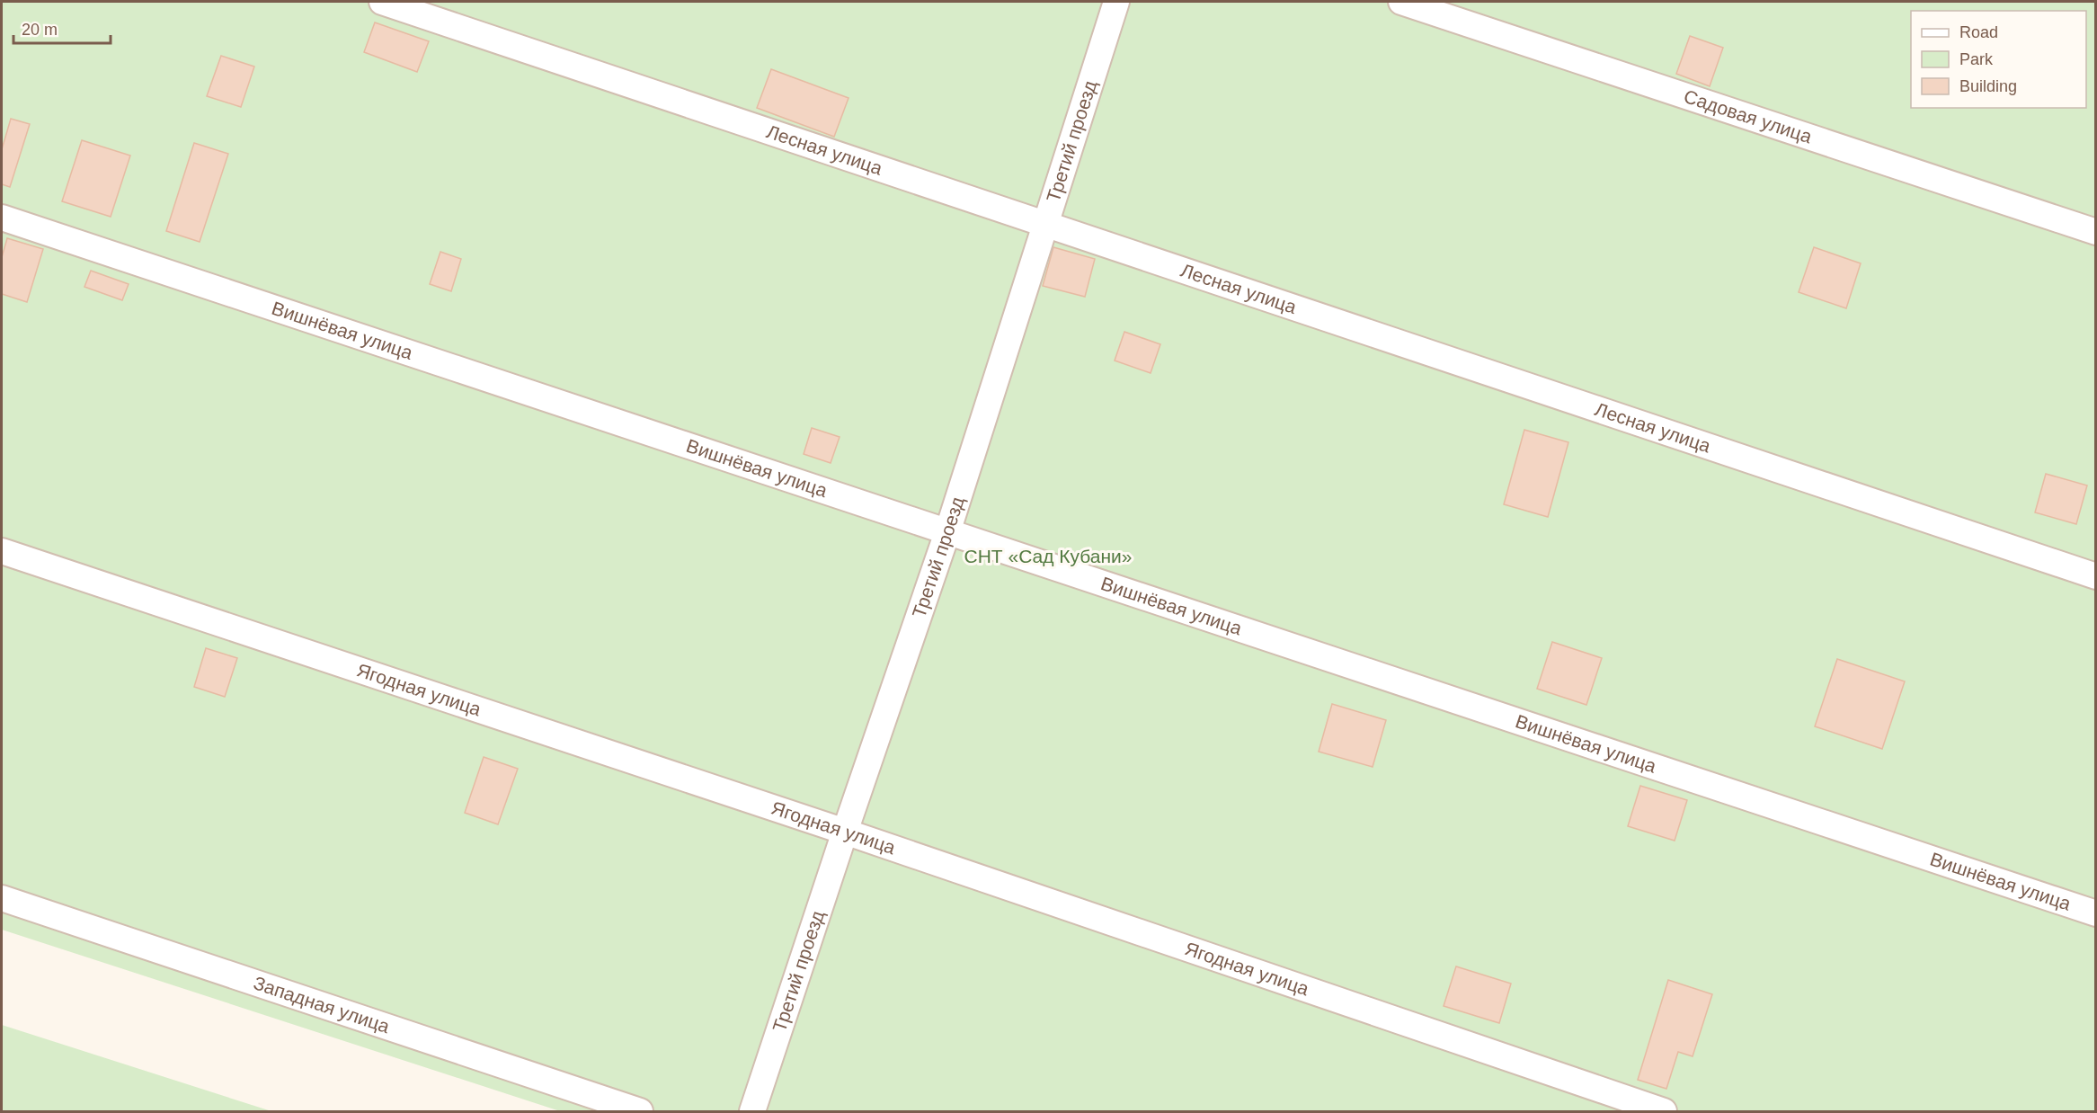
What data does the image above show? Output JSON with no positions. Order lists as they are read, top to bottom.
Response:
{
  "streets": {
    "street": [
      "Садовая улица",
      "Третий проезд",
      "Лесная улица",
      "Вишнёвая улица",
      "Ягодная улица",
      "Западная улица"
    ]
  },
  "crossings": [
    ["Третий проезд", "Лесная улица"],
    ["Третий проезд", "Вишнёвая улица"],
    ["Третий проезд", "Ягодная улица"]
  ],
  "parks": ["СНТ «Сад Кубани»"],
  "legend": ["Road", "Park", "Building"],
  "scale_bar": "20 m"
}
